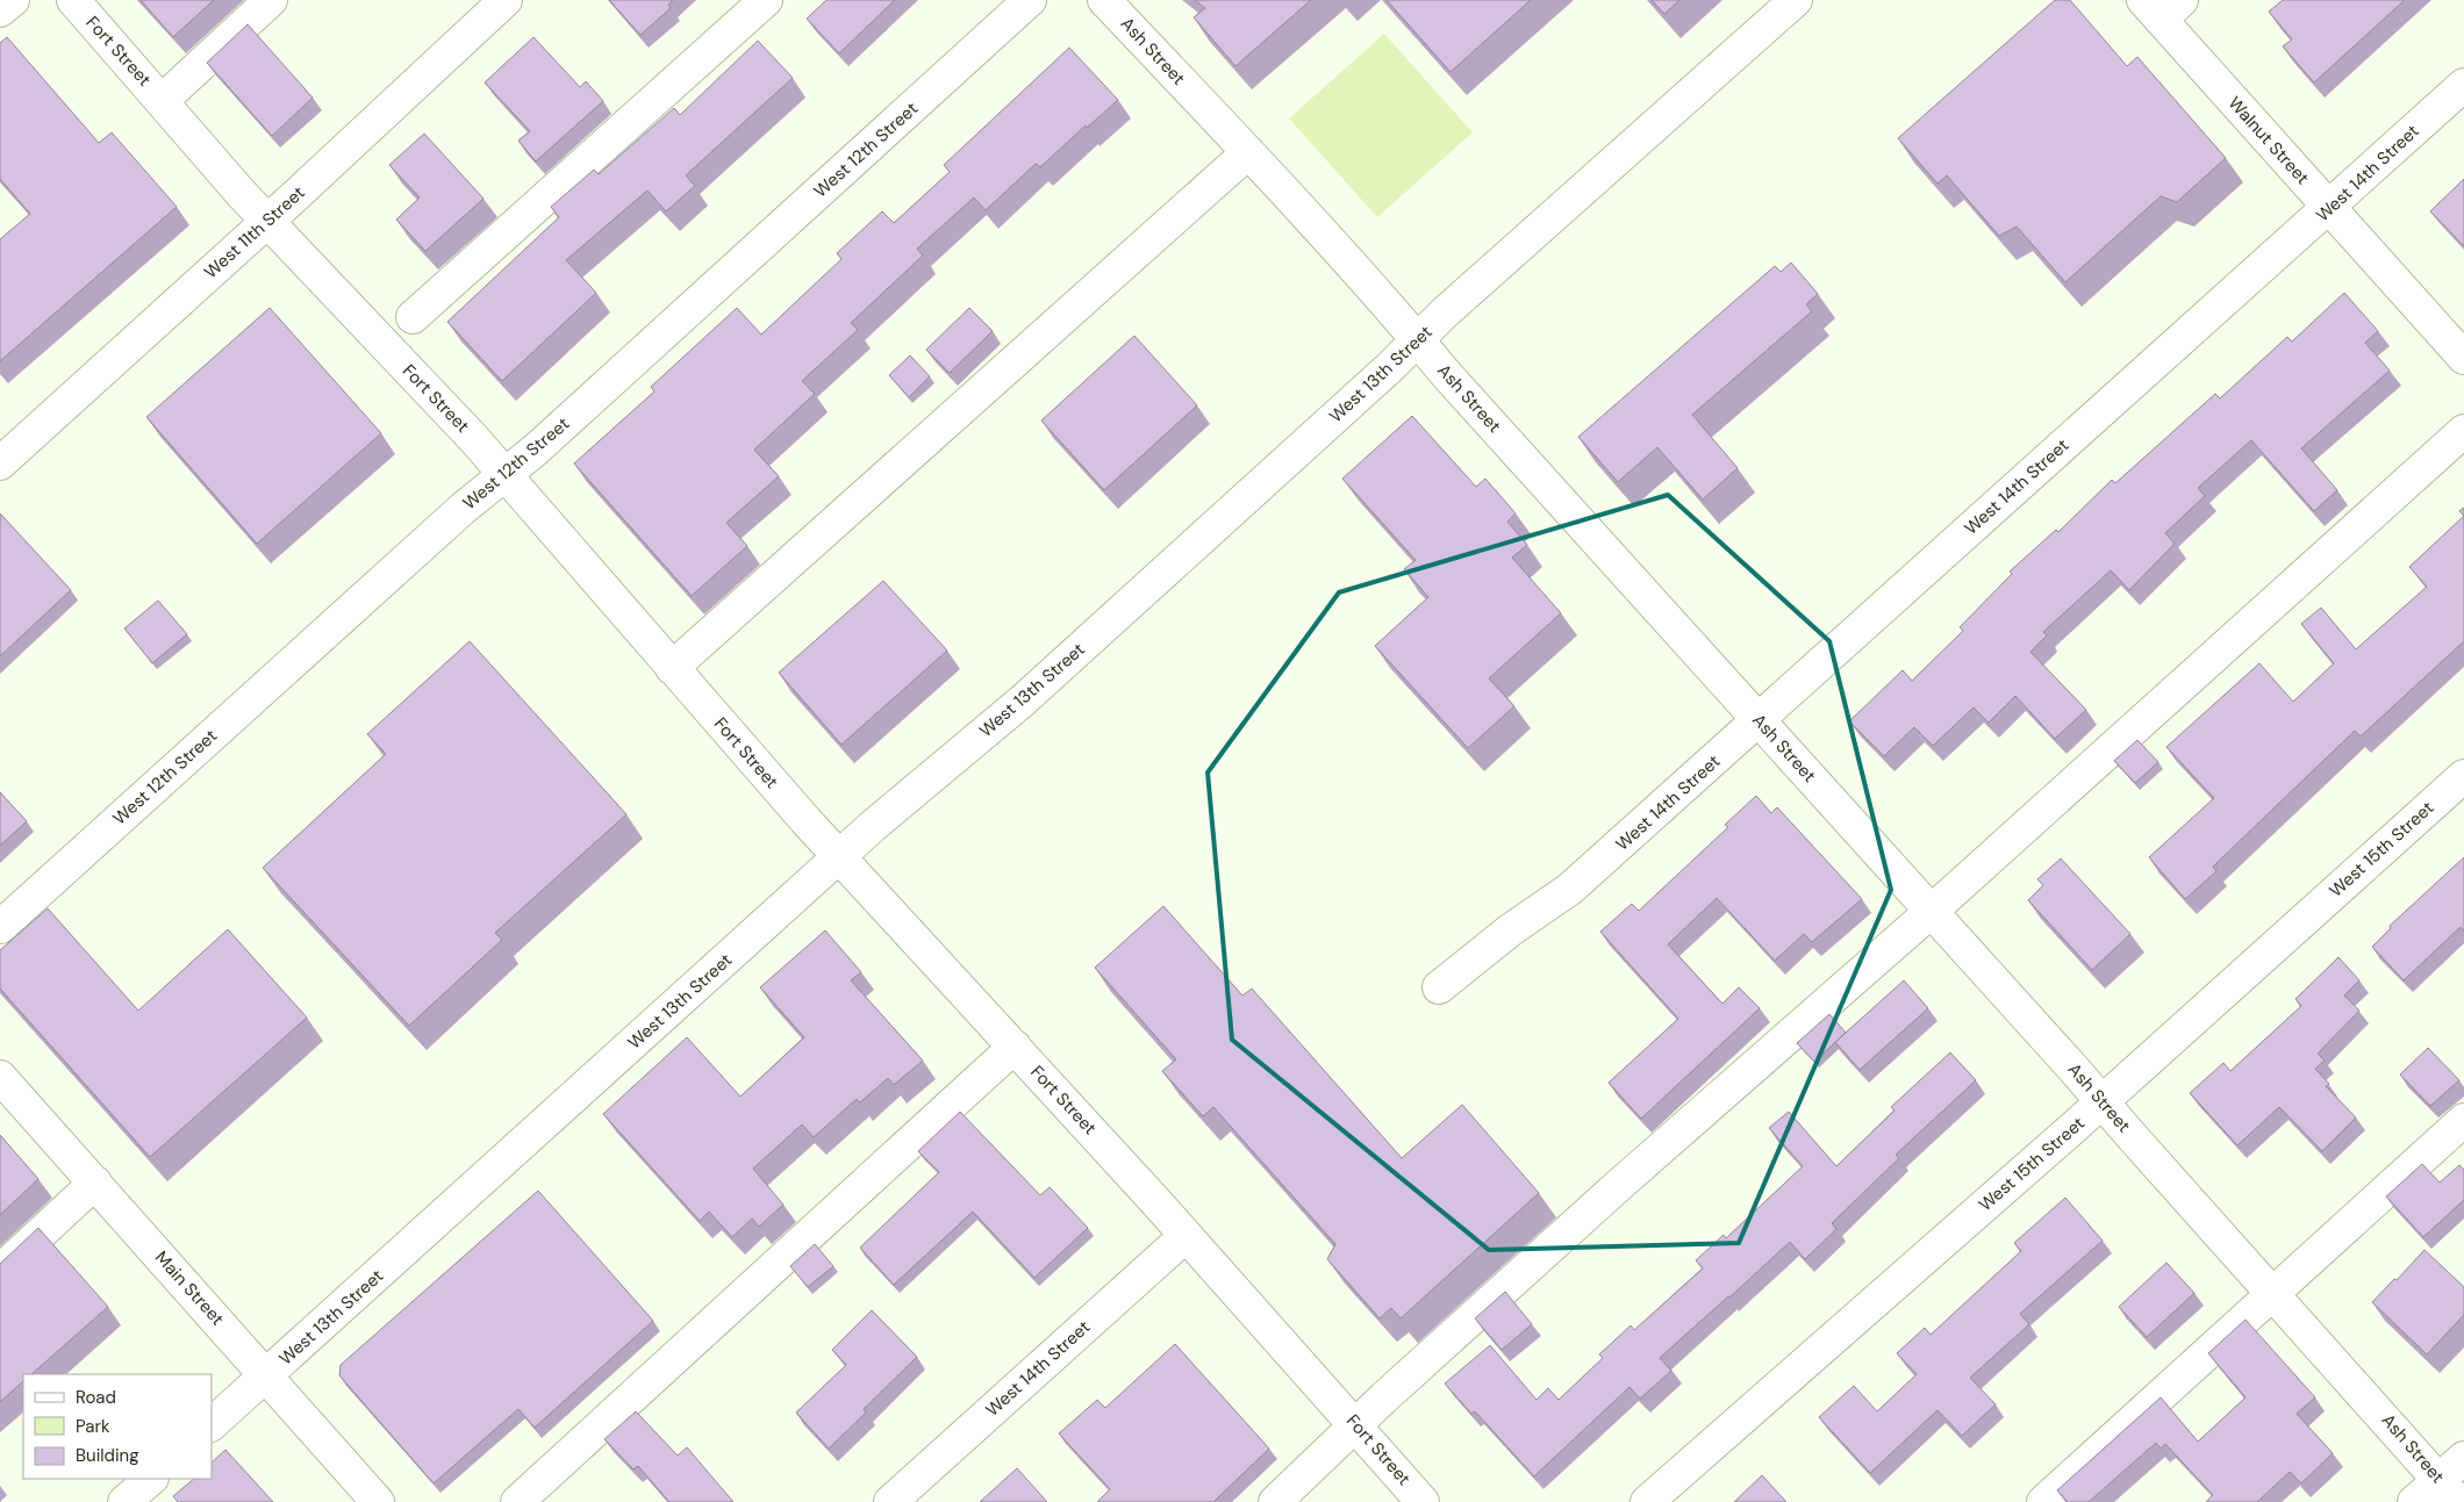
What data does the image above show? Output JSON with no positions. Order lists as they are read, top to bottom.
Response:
{
  "streets": {
    "street": [
      "Fort Street",
      "Ash Street",
      "Walnut Street",
      "West 12th Street",
      "West 14th Street",
      "West 11th Street",
      "West 13th Street",
      "West 15th Street",
      "Main Street"
    ]
  },
  "crossings": [
    ["Fort Street", "West 12th Street"],
    ["Fort Street", "West 14th Street"],
    ["Fort Street", "West 11th Street"],
    ["Fort Street", "West 13th Street"],
    ["Ash Street", "West 14th Street"],
    ["Ash Street", "West 13th Street"],
    ["Ash Street", "West 15th Street"],
    ["Walnut Street", "West 14th Street"],
    ["West 13th Street", "Main Street"]
  ],
  "legend": ["Road", "Park", "Building"]
}
